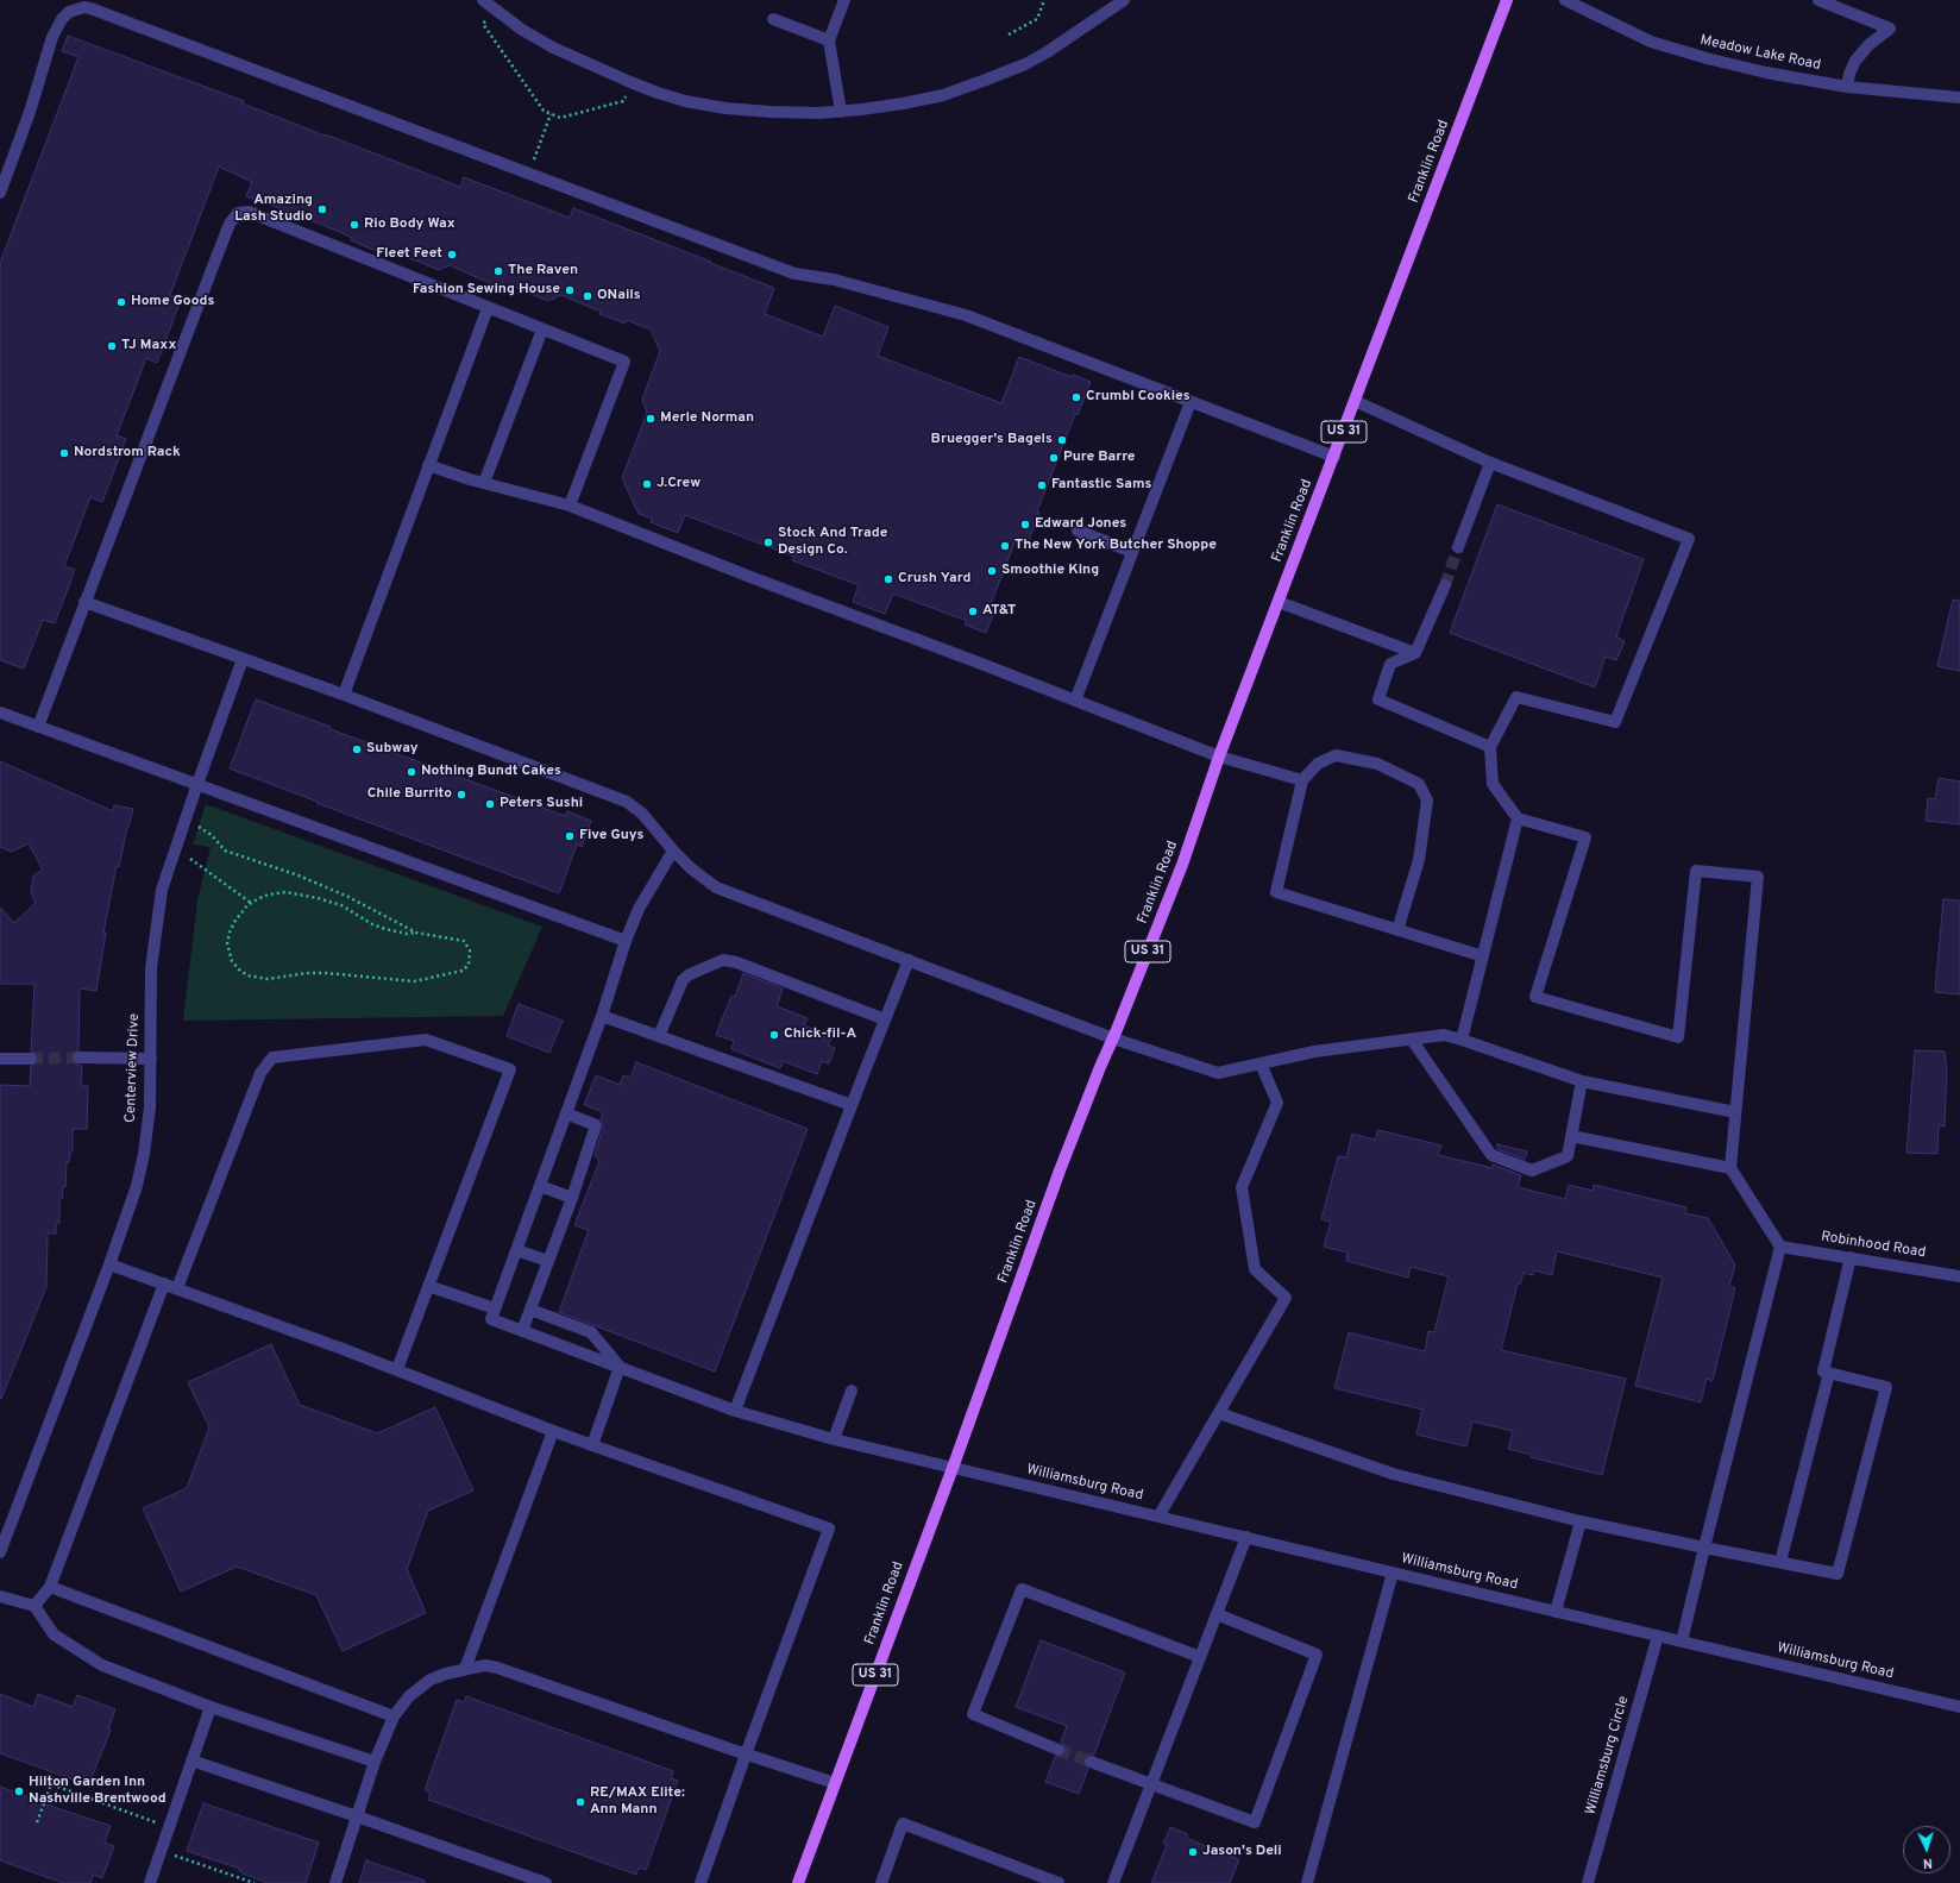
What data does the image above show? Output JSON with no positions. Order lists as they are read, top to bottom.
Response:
{
  "streets": {
    "main road": ["Franklin Road", "US 31"],
    "street": [
      "Meadow Lake Road",
      "Centerview Drive",
      "Robinhood Road",
      "Williamsburg Road",
      "Williamsburg Circle"
    ]
  },
  "crossings": [
    ["Franklin Road", "Williamsburg Road"],
    ["Williamsburg Road", "Williamsburg Circle"]
  ],
  "places": [
    "Amazing Lash Studio",
    "Rio Body Wax",
    "Fleet Feet",
    "The Raven",
    "Fashion Sewing House",
    "ONails",
    "Home Goods",
    "TJ Maxx",
    "Crumbl Cookies",
    "Merle Norman",
    "Bruegger's Bagels",
    "Nordstrom Rack",
    "Pure Barre",
    "J.Crew",
    "Fantastic Sams",
    "Edward Jones",
    "Stock And Trade Design Co.",
    "The New York Butcher Shoppe",
    "Smoothie King",
    "Crush Yard",
    "AT&T",
    "Subway",
    "Nothing Bundt Cakes",
    "Chile Burrito",
    "Peters Sushi",
    "Five Guys",
    "Chick-fil-A",
    "Hilton Garden Inn Nashville Brentwood",
    "RE/MAX Elite: Ann Mann",
    "Jason's Deli"
  ],
  "north": "bottom"
}
